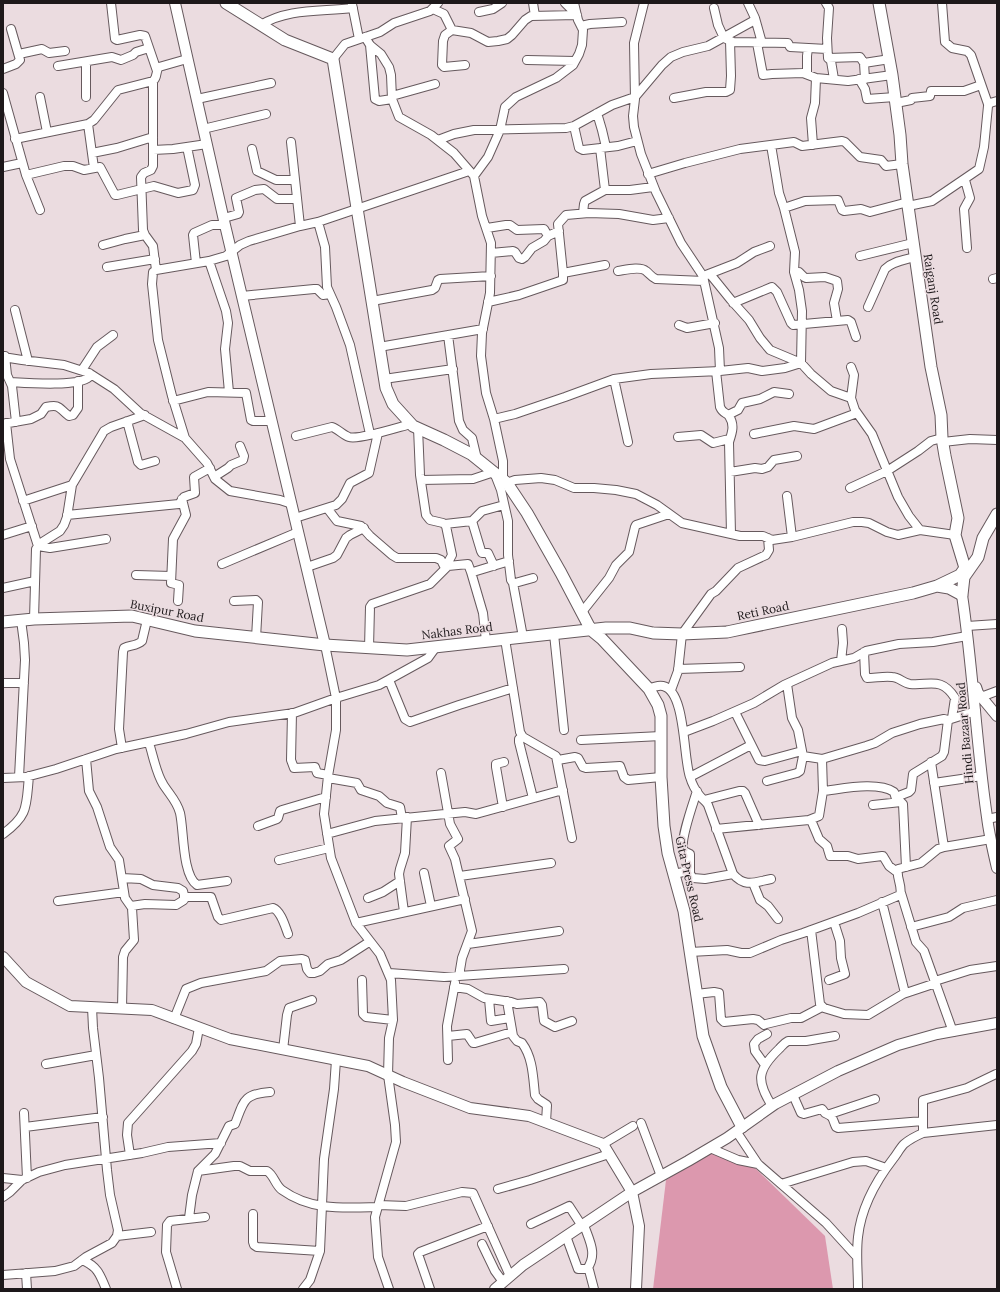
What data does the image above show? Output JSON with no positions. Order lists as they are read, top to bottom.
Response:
{
  "streets": {
    "main road": [
      "Raiganj Road",
      "Buxipur Road",
      "Reti Road",
      "Nakhas Road",
      "Gita Press Road"
    ],
    "street": ["Hindi Bazaar Road"]
  },
  "crossings": [
    ["Raiganj Road", "Reti Road"],
    ["Buxipur Road", "Nakhas Road"],
    ["Reti Road", "Nakhas Road"],
    ["Reti Road", "Gita Press Road"],
    ["Nakhas Road", "Gita Press Road"]
  ]
}
